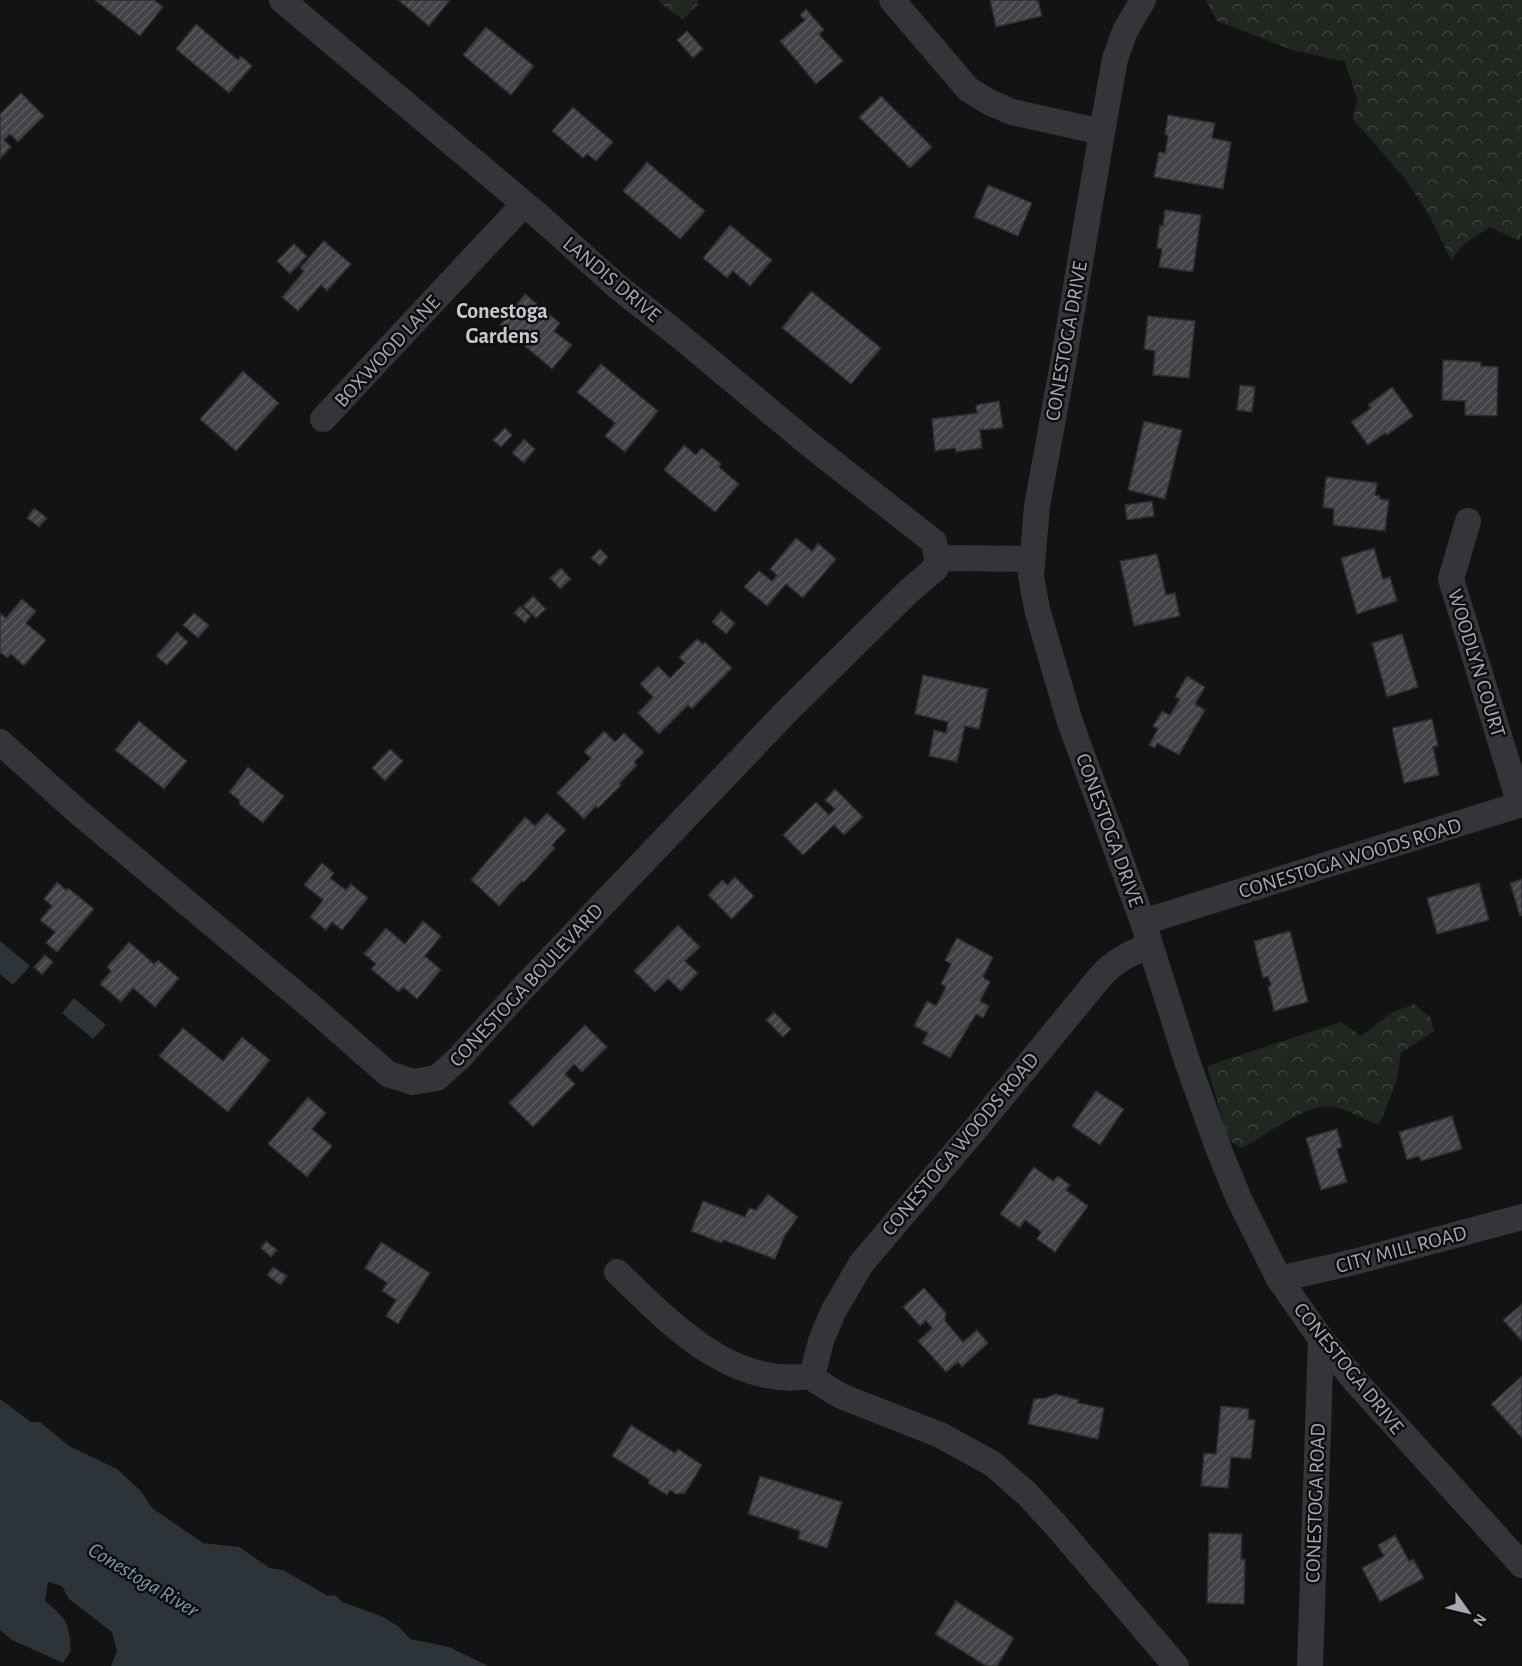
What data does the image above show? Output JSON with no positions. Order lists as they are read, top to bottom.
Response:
{
  "streets": {
    "street": [
      "LANDIS DRIVE",
      "CONESTOGA DRIVE",
      "BOXWOOD LANE",
      "WOODLYN COURT",
      "CONESTOGA WOODS ROAD",
      "CONESTOGA BOULEVARD",
      "CITY MILL ROAD",
      "CONESTOGA ROAD"
    ]
  },
  "crossings": [
    ["LANDIS DRIVE", "BOXWOOD LANE"],
    ["LANDIS DRIVE", "CONESTOGA BOULEVARD"],
    ["CONESTOGA DRIVE", "CONESTOGA WOODS ROAD"],
    ["CONESTOGA DRIVE", "CITY MILL ROAD"],
    ["CONESTOGA DRIVE", "CONESTOGA ROAD"],
    ["WOODLYN COURT", "CONESTOGA WOODS ROAD"]
  ],
  "districts": ["Conestoga Gardens"],
  "water": ["Conestoga River"],
  "north": "bottom right"
}
